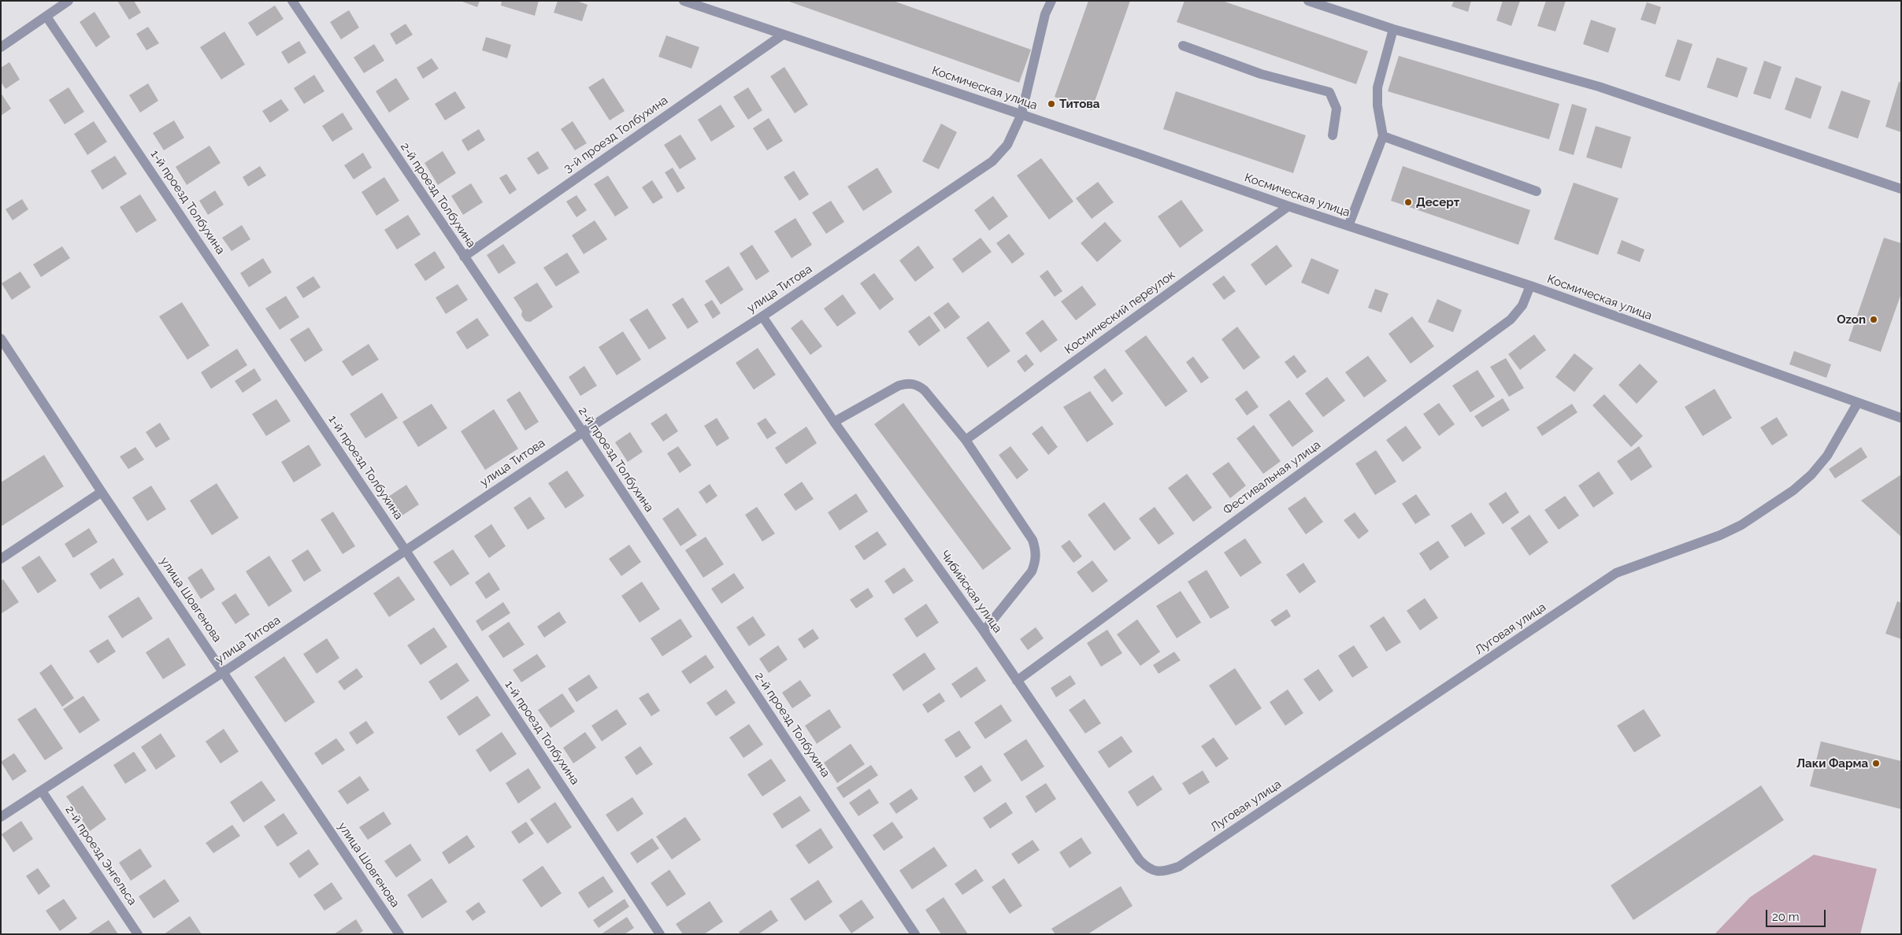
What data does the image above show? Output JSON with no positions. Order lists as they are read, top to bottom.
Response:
{
  "streets": {
    "street": [
      "Космическая улица",
      "3-й проезд Толбухина",
      "2-й проезд Толбухина",
      "1-й проезд Толбухина",
      "улица Титова",
      "Космический переулок",
      "Фестивальная улица",
      "Чибийская улица",
      "улица Шовгенова",
      "Луговая улица",
      "2-й проезд Энгельса"
    ]
  },
  "crossings": [
    ["Космическая улица", "3-й проезд Толбухина"],
    ["Космическая улица", "улица Титова"],
    ["Космическая улица", "Космический переулок"],
    ["Космическая улица", "Фестивальная улица"],
    ["Космическая улица", "Луговая улица"],
    ["3-й проезд Толбухина", "2-й проезд Толбухина"],
    ["2-й проезд Толбухина", "улица Титова"],
    ["1-й проезд Толбухина", "улица Титова"],
    ["улица Титова", "Чибийская улица"],
    ["улица Титова", "улица Шовгенова"],
    ["улица Титова", "2-й проезд Энгельса"],
    ["Фестивальная улица", "Чибийская улица"],
    ["Чибийская улица", "Луговая улица"]
  ],
  "places": [
    "Титова",
    "Десерт",
    "Ozon",
    "Лаки Фарма"
  ],
  "scale_bar": "20 m"
}
